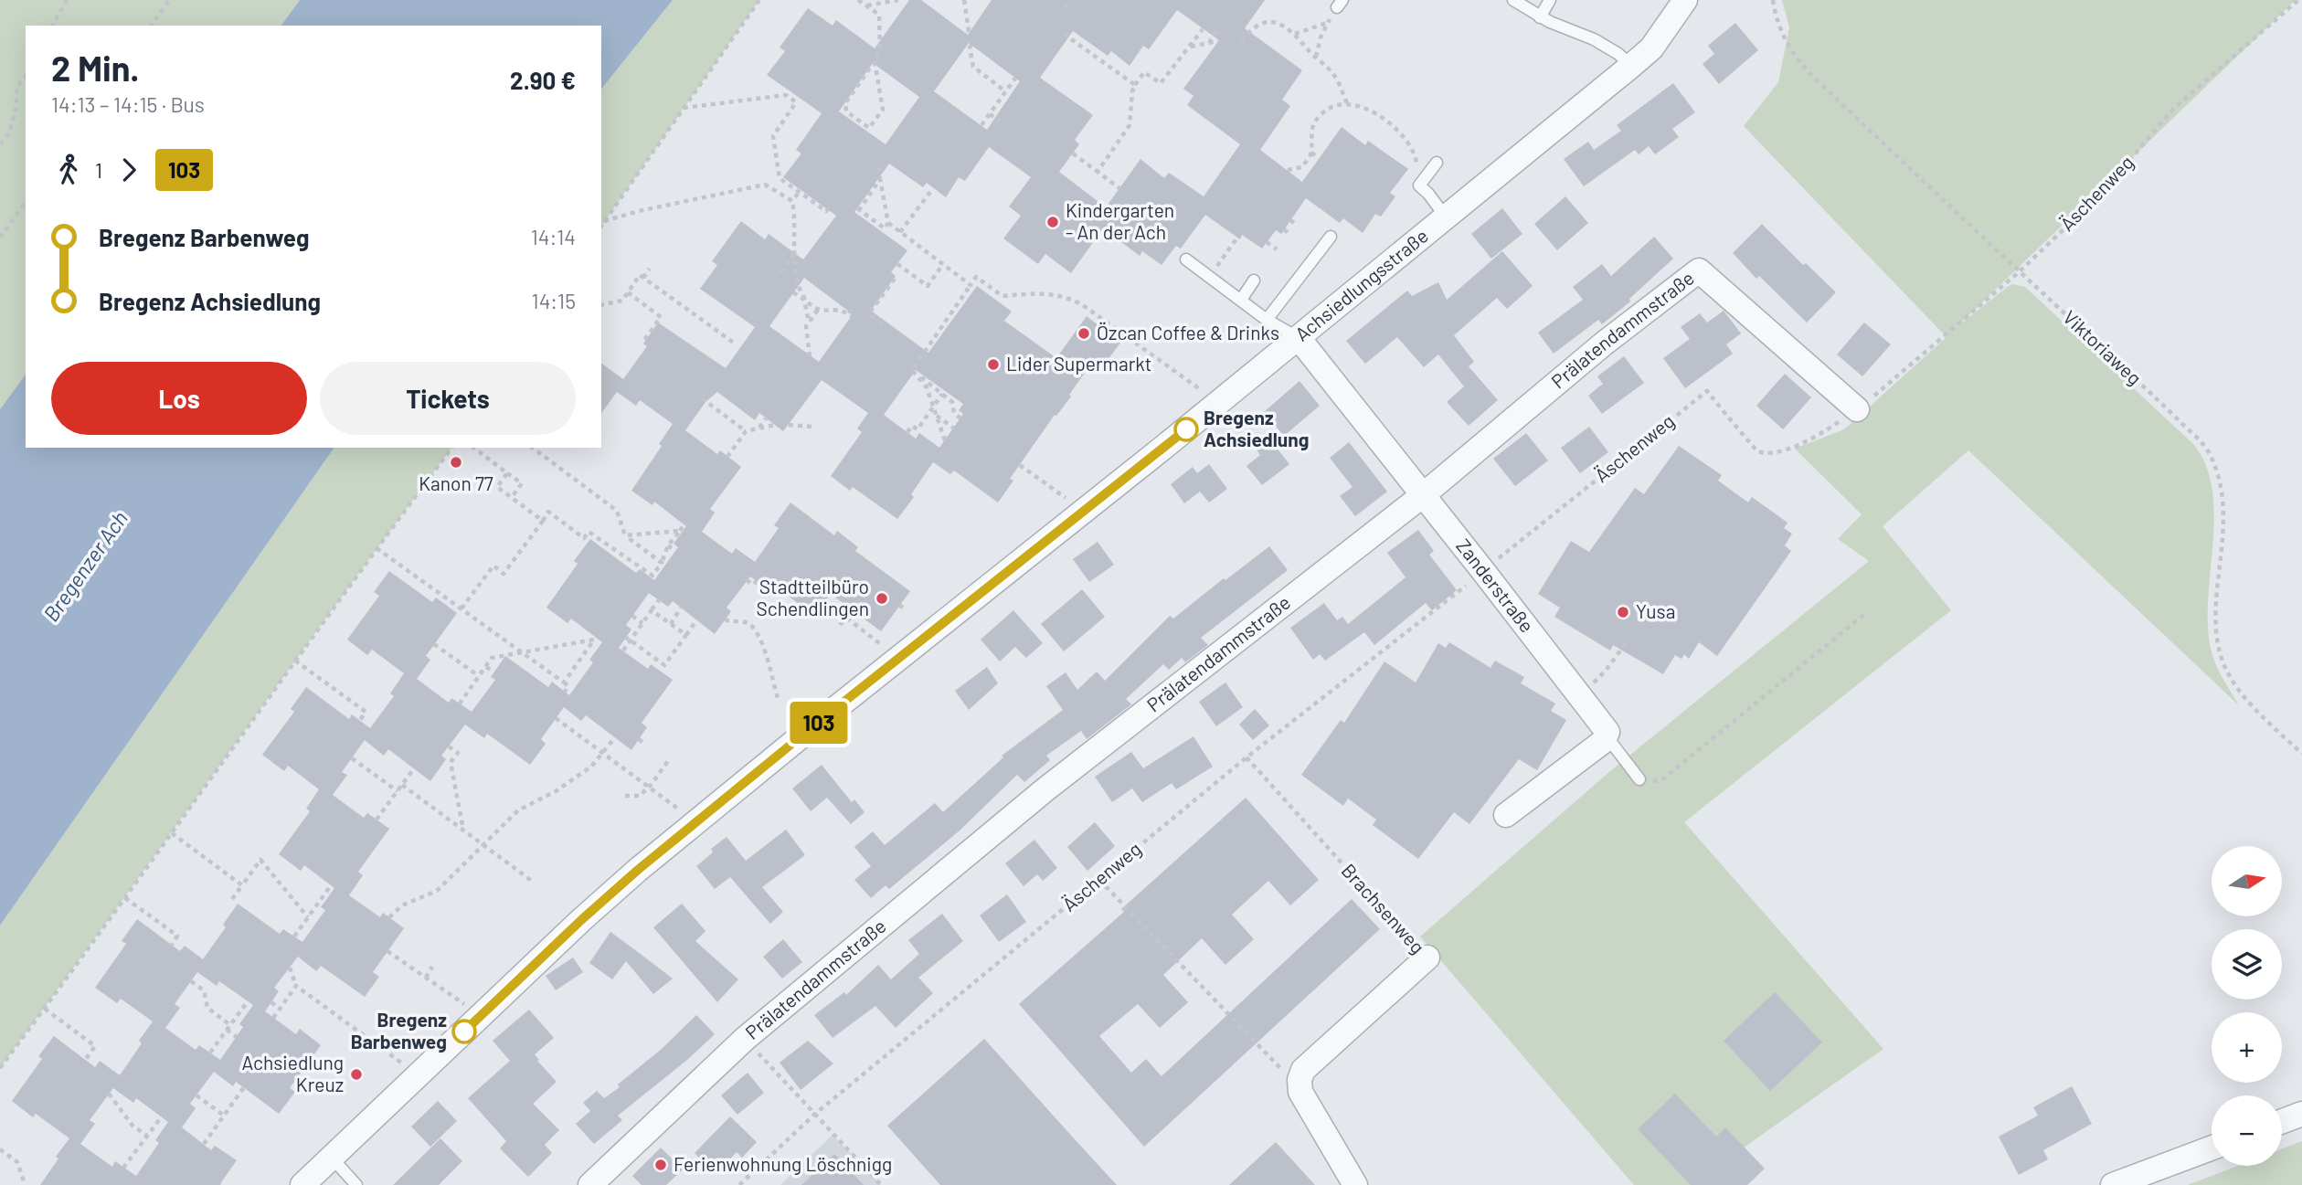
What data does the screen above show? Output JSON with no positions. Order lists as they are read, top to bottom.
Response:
{
  "streets": {
    "street": [
      "Achsiedlungsstraße",
      "Prälatendammstraße",
      "Zanderstraße",
      "Brachsenweg"
    ],
    "path": ["Äschenweg", "Viktoriaweg"]
  },
  "crossings": [
    ["Äschenweg", "Viktoriaweg"],
    ["Äschenweg", "Brachsenweg"],
    ["Achsiedlungsstraße", "Zanderstraße"],
    ["Prälatendammstraße", "Zanderstraße"]
  ],
  "water": ["Bregenzer Ach"],
  "places": [
    "Kindergarten - An der Ach",
    "Özcan Coffee & Drinks",
    "Lider Supermarkt",
    "Bregenz Achsiedlung",
    "Kanon 77",
    "Stadtteilbüro Schendlingen",
    "Yusa",
    "Bregenz Barbenweg",
    "Achsiedlung Kreuz",
    "Ferienwohnung Löschnigg"
  ],
  "lines": ["bus line 103"],
  "north": "right",
  "page": {
    "on_map": "103",
    "heading": ["2 Min.", "14:13 – 14:15 · Bus", "2.90 €"],
    "legs": ["1", "103"],
    "list": [
      {
        "name": "Bregenz Barbenweg",
        "value": "14:14"
      },
      {
        "name": "Bregenz Achsiedlung",
        "value": "14:15"
      }
    ],
    "buttons": ["Los", "Tickets"],
    "map_buttons": ["+", "−"]
  }
}
